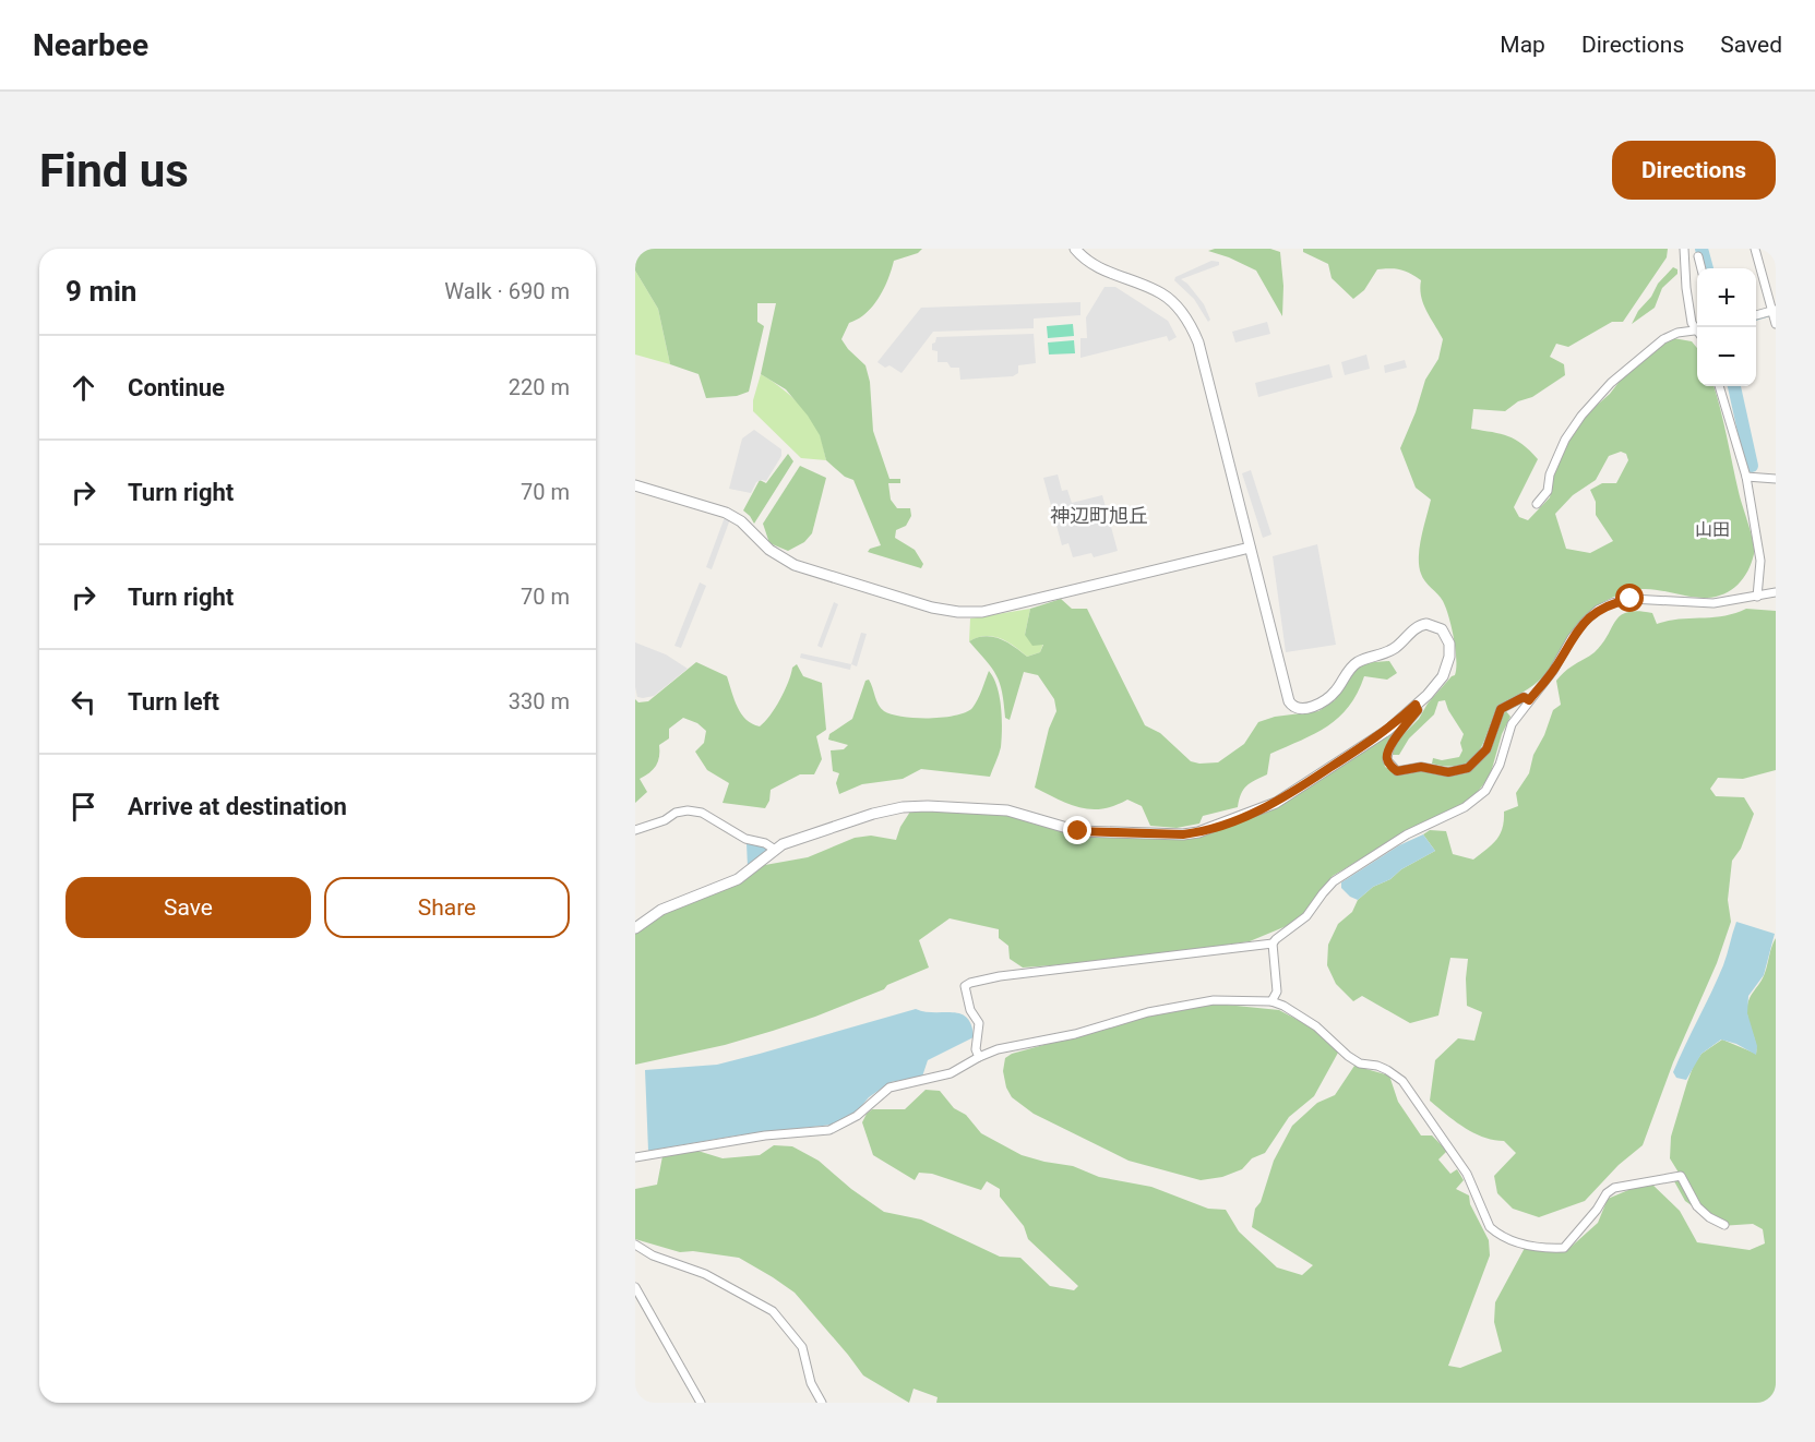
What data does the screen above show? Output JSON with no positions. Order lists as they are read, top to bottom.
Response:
{
  "districts": ["神辺町旭丘", "山田"],
  "page": {
    "header": "Nearbee",
    "nav": ["Map", "Directions", "Saved"],
    "buttons": [
      "Directions",
      ["Save", "Share"]
    ],
    "title": "Find us",
    "heading": ["9 min", "Walk · 690 m"],
    "map_buttons": ["+", "−"],
    "list": [
      ["Continue", "220 m"],
      ["Turn right", "70 m"],
      ["Turn right", "70 m"],
      ["Turn left", "330 m"],
      "Arrive at destination"
    ]
  }
}
